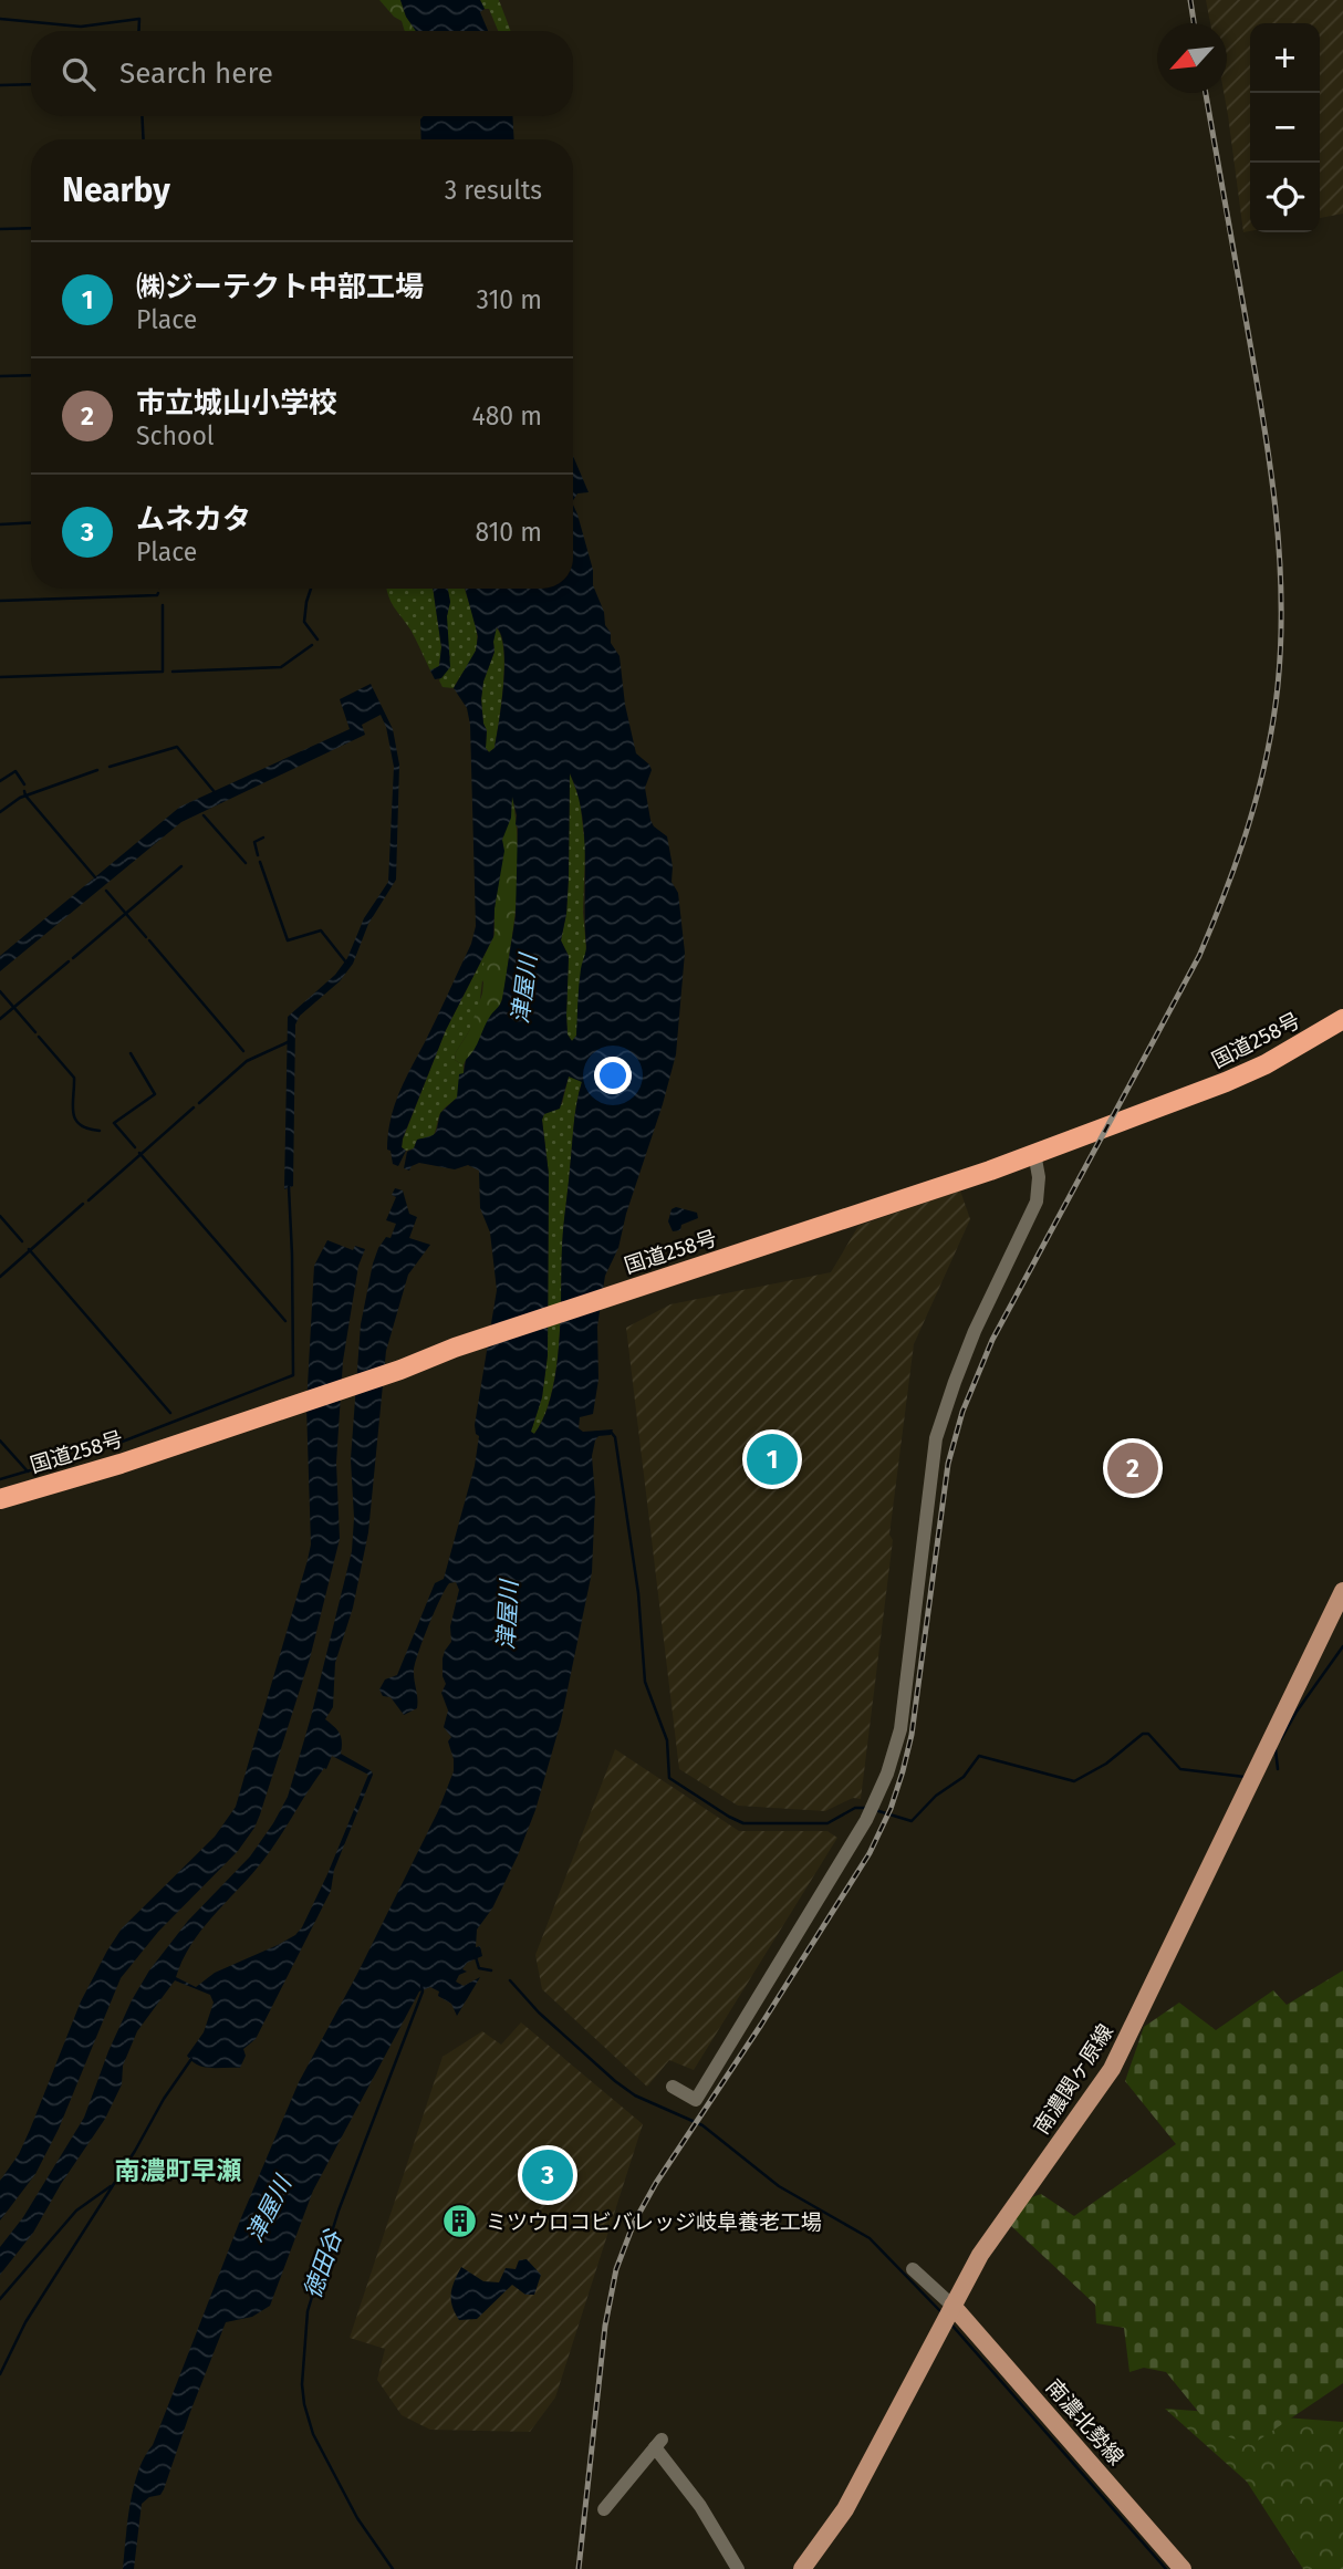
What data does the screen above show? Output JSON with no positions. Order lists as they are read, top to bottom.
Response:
{
  "streets": {
    "highway": ["国道258号"],
    "main road": ["南濃関ヶ原線", "南濃北勢線"]
  },
  "crossings": [
    ["南濃関ヶ原線", "南濃北勢線"]
  ],
  "districts": ["南濃町早瀬"],
  "water": ["津屋川", "徳田谷"],
  "places": {
    "building": ["ミツウロコビバレッジ岐阜養老工場"]
  },
  "north": "bottom left",
  "page": {
    "map_buttons": ["+", "−"],
    "search": "Search here",
    "heading": ["Nearby", "3 results"],
    "list": [
      {
        "mark": "1",
        "name": "㈱ジーテクト中部工場",
        "note": "Place",
        "value": "310 m"
      },
      {
        "mark": "2",
        "name": "市立城山小学校",
        "note": "School",
        "value": "480 m"
      },
      {
        "mark": "3",
        "name": "ムネカタ",
        "note": "Place",
        "value": "810 m"
      }
    ],
    "pins": ["1", "2", "3"]
  }
}
